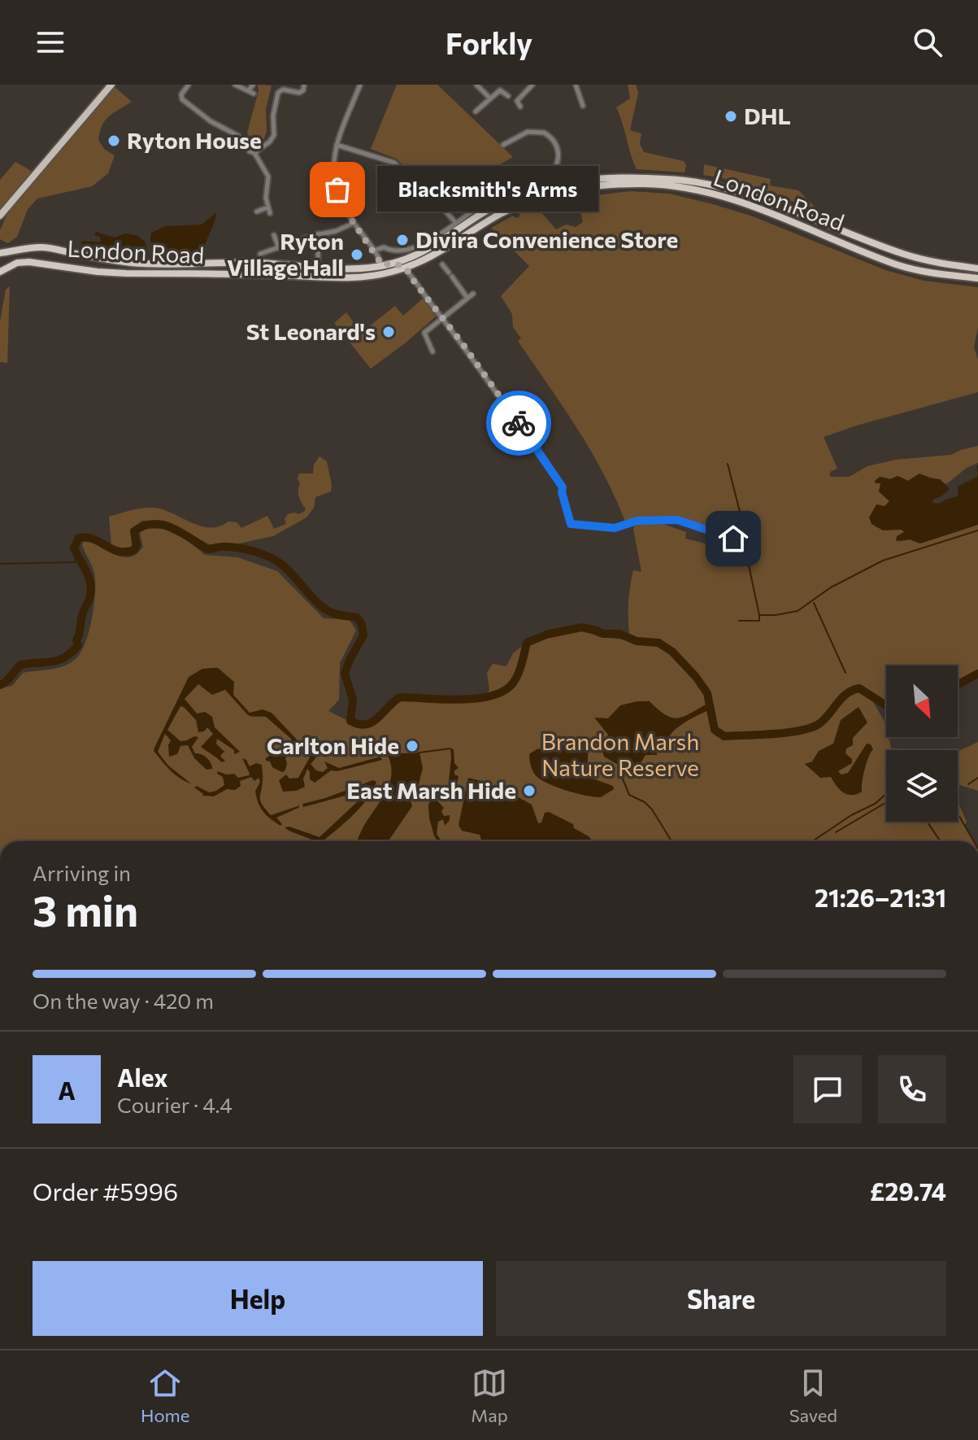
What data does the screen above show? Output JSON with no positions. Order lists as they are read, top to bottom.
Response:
{
  "streets": {
    "highway": ["London Road"]
  },
  "parks": ["Brandon Marsh Nature Reserve"],
  "places": [
    "DHL",
    "Ryton House",
    "Blacksmith's Arms",
    "Divira Convenience Store",
    "Ryton Village Hall",
    "St Leonard's",
    "Carlton Hide",
    "East Marsh Hide"
  ],
  "north": "bottom right",
  "page": {
    "header": "Forkly",
    "bubble": "Blacksmith's Arms",
    "heading": ["3 min", "Arriving in", "21:26–21:31"],
    "panel": [
      "Alex",
      "Courier · 4.4",
      "Order #5996",
      "£29.74"
    ],
    "bar": "On the way · 420 m",
    "round": "A",
    "buttons": ["Help", "Share"],
    "tabs": ["Home", "Map", "Saved"]
  }
}
